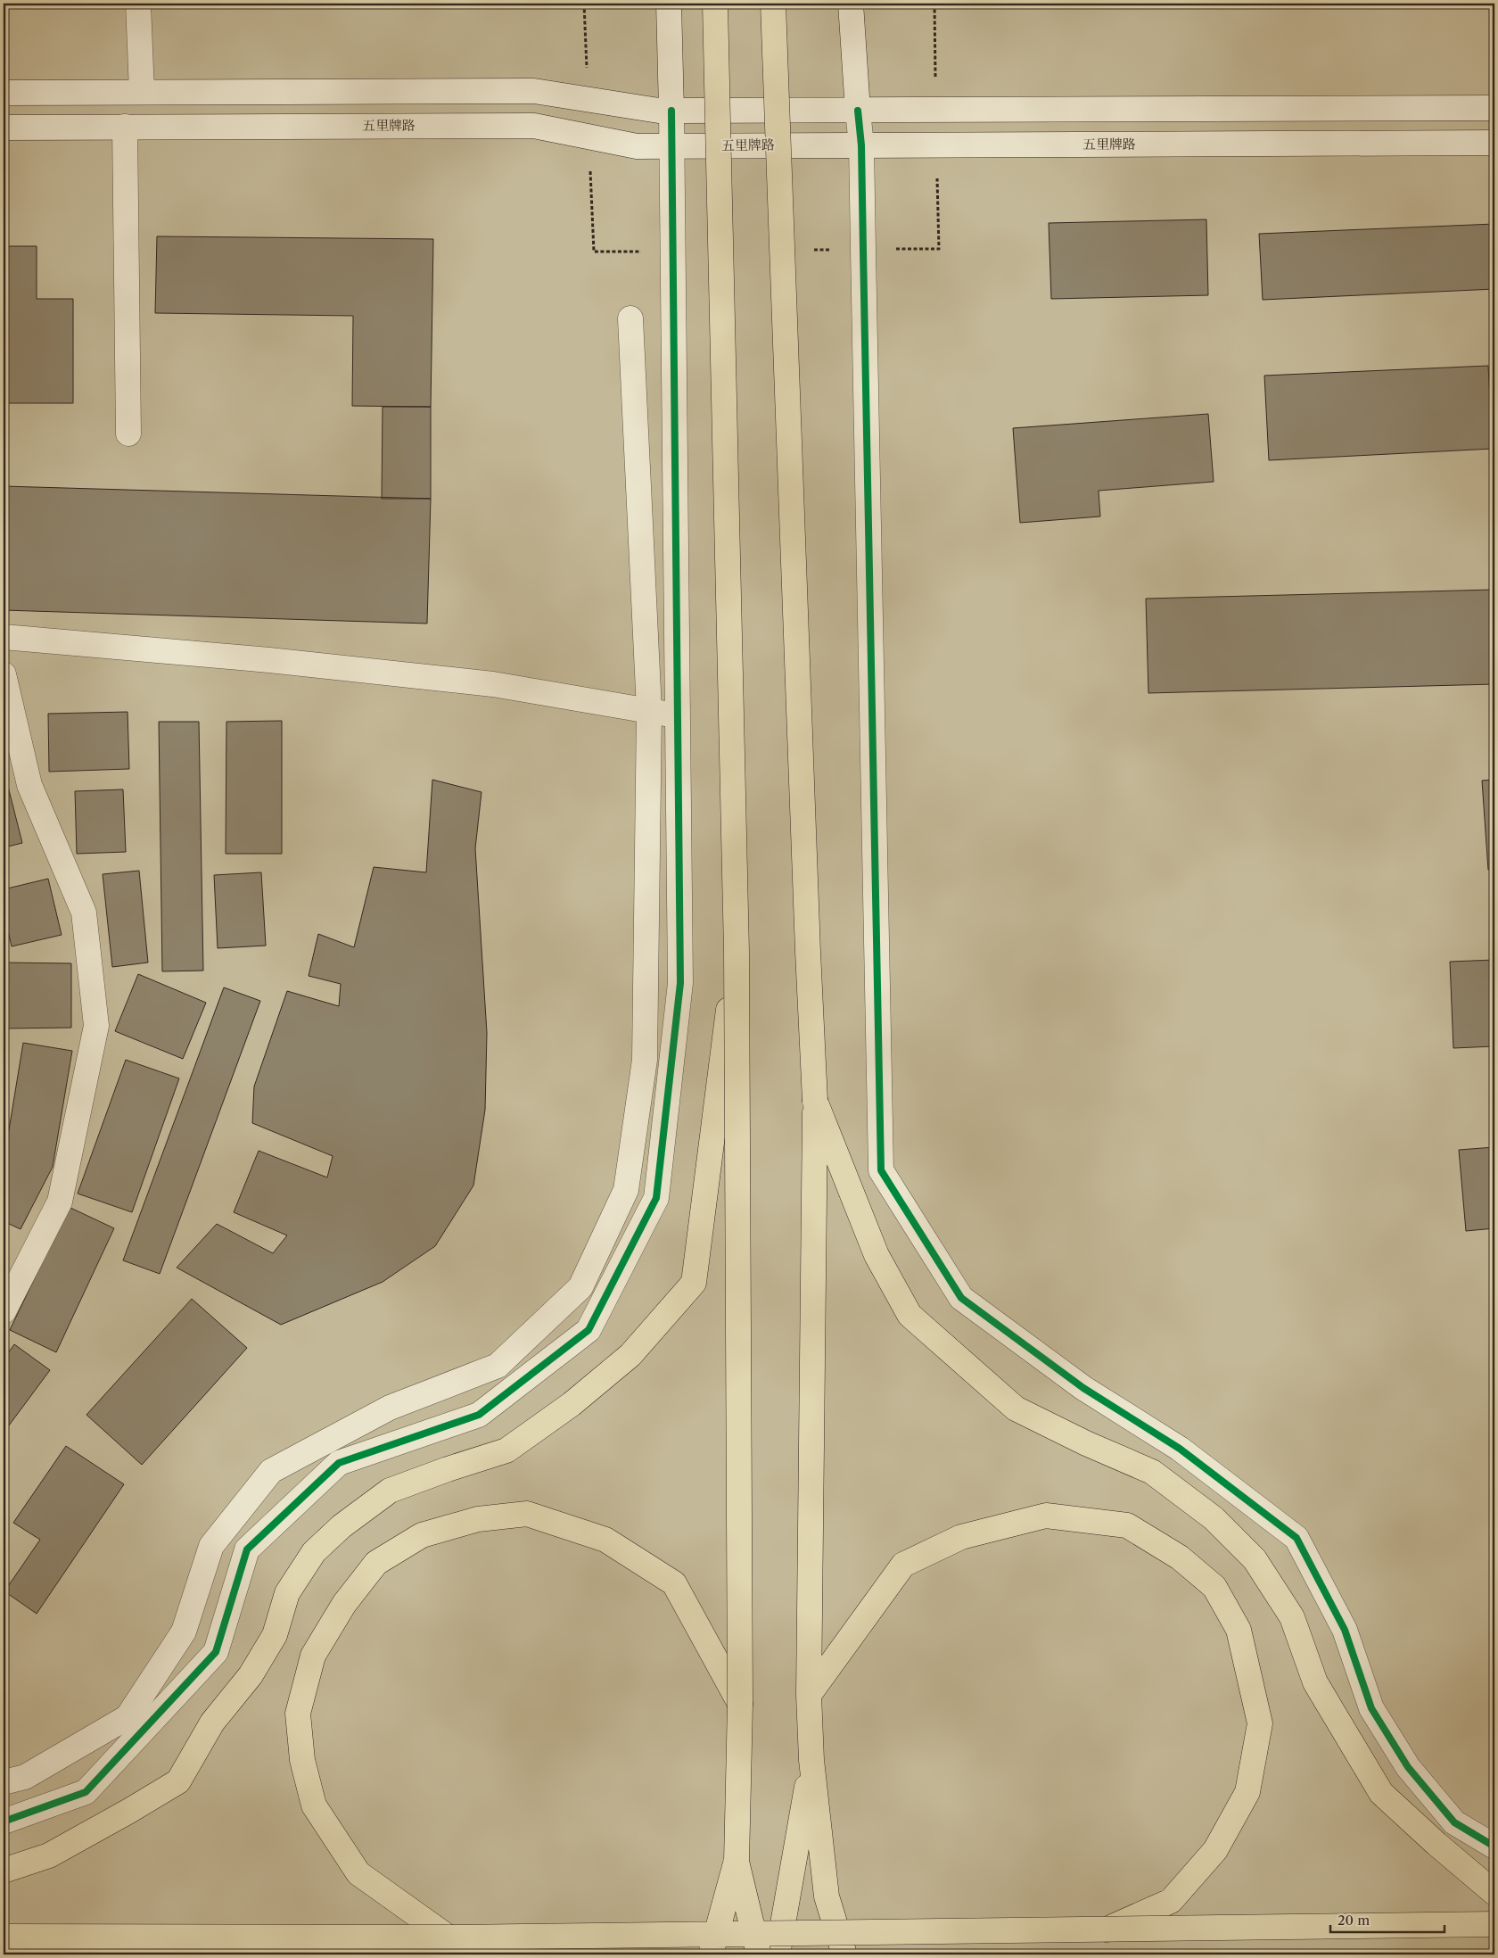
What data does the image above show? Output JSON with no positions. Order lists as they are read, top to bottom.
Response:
{
  "streets": {
    "street": ["五里牌路"]
  },
  "scale_bar": "20 m"
}
